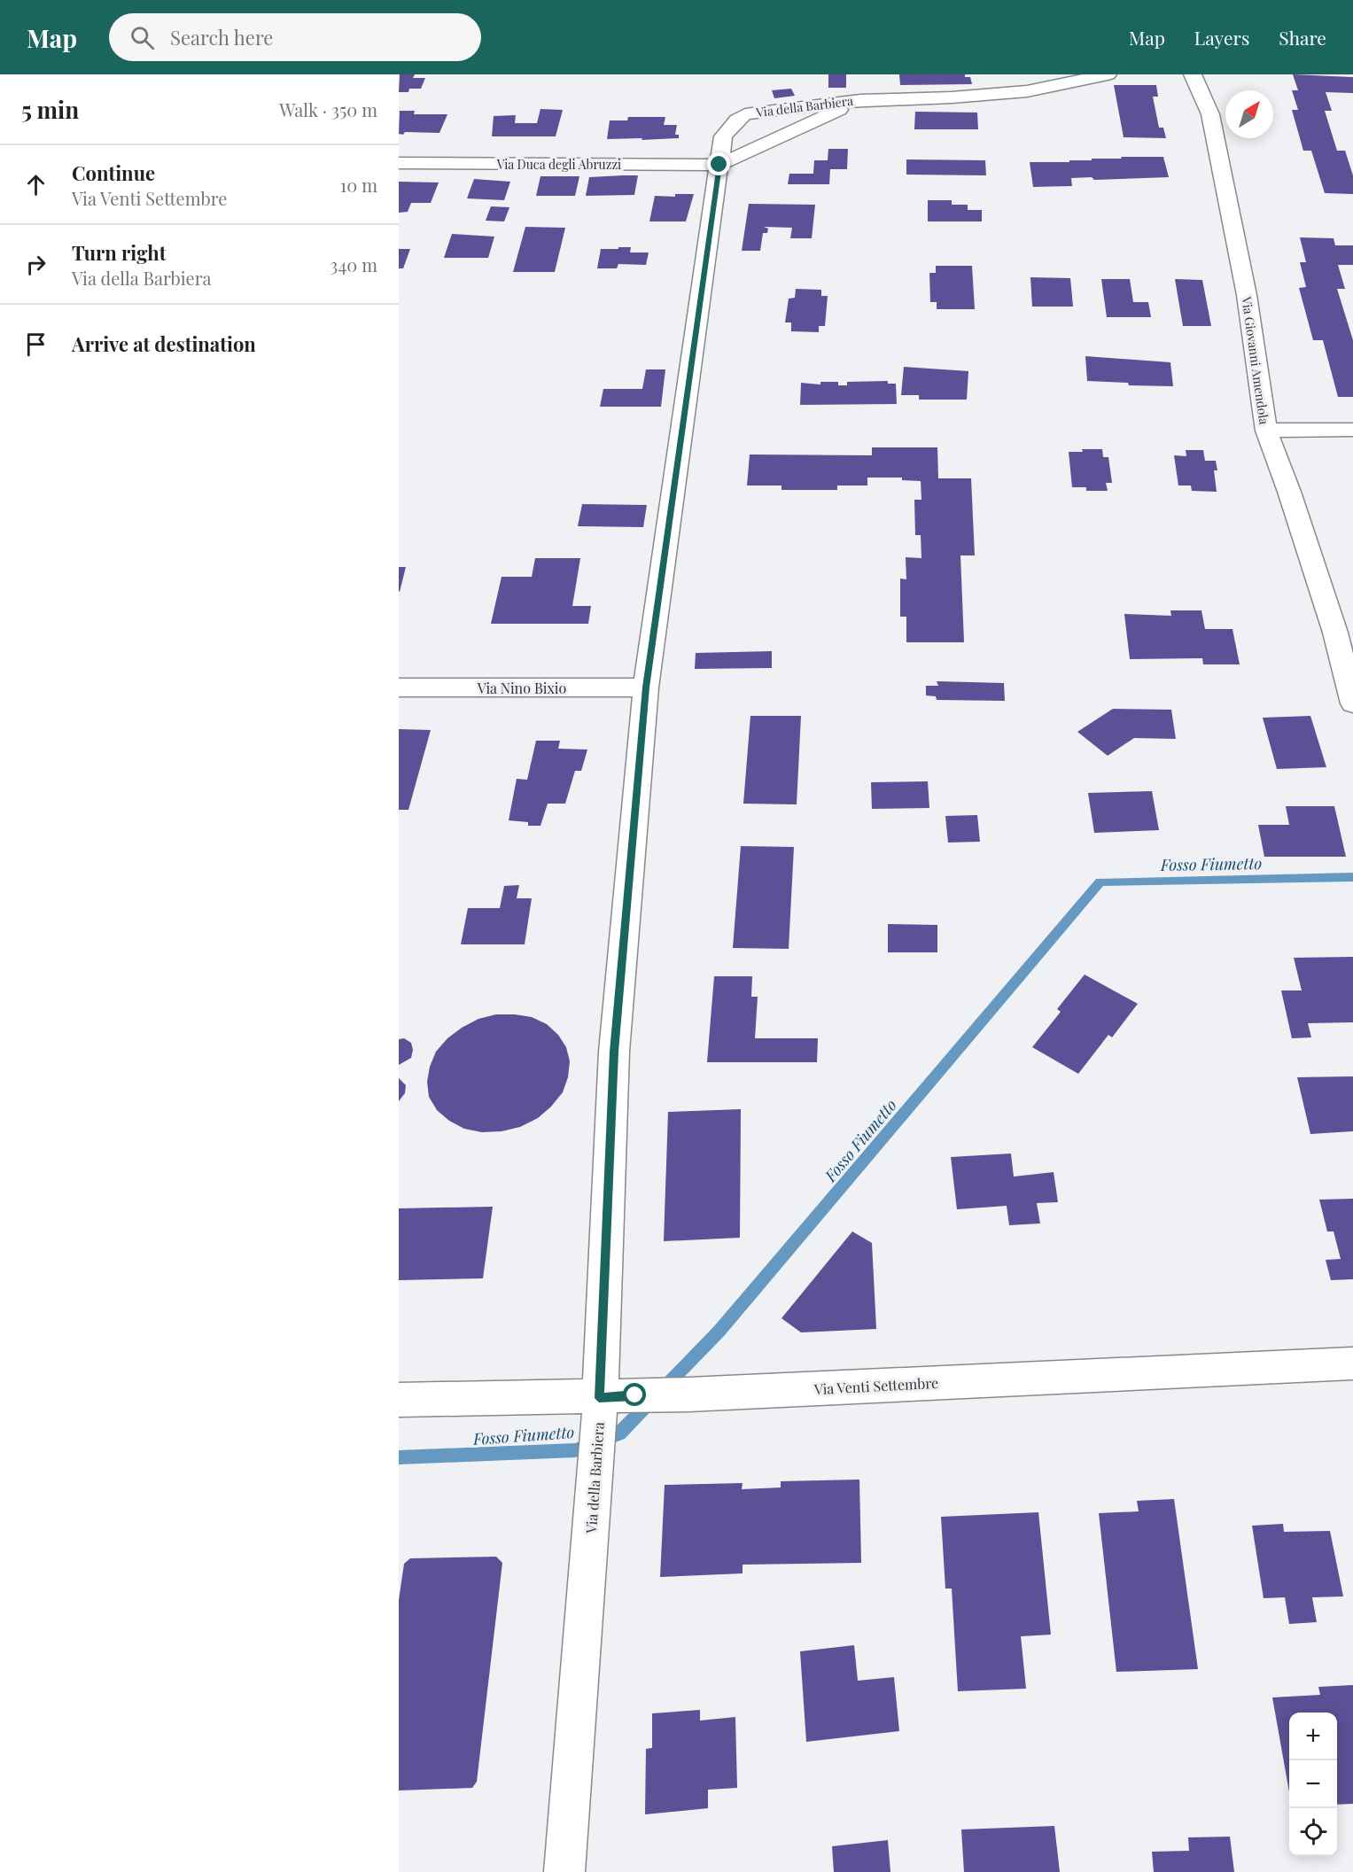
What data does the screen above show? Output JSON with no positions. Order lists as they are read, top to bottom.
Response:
{
  "streets": {
    "street": [
      "Via della Barbiera",
      "Via Duca degli Abruzzi",
      "Via Giovanni Amendola",
      "Via Nino Bixio",
      "Via Venti Settembre"
    ]
  },
  "crossings": [
    ["Via della Barbiera", "Via Duca degli Abruzzi"],
    ["Via della Barbiera", "Via Nino Bixio"],
    ["Via della Barbiera", "Via Venti Settembre"]
  ],
  "water": ["Fosso Fiumetto"],
  "north": "top right",
  "page": {
    "header": "Map",
    "search": "Search here",
    "nav": ["Map", "Layers", "Share"],
    "heading": ["5 min", "Walk · 350 m"],
    "list": [
      ["Continue", "Via Venti Settembre", "10 m"],
      ["Turn right", "Via della Barbiera", "340 m"],
      "Arrive at destination"
    ],
    "map_buttons": ["+", "−"]
  }
}
